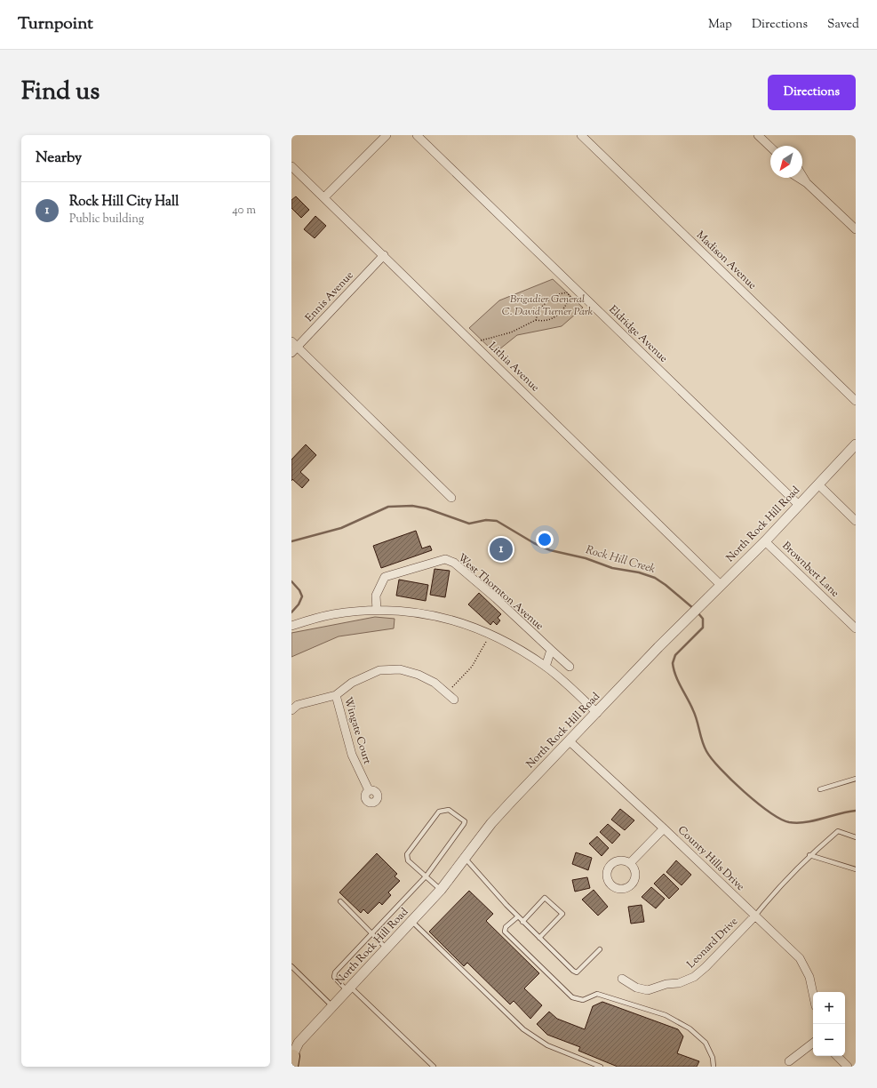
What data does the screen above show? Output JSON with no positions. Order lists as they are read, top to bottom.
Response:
{
  "streets": {
    "street": [
      "Madison Avenue",
      "Ennis Avenue",
      "Eldridge Avenue",
      "Lithia Avenue",
      "North Rock Hill Road",
      "Brownbert Lane",
      "West Thornton Avenue",
      "Wingate Court",
      "County Hills Drive",
      "Leonard Drive"
    ]
  },
  "crossings": [
    ["Ennis Avenue", "Lithia Avenue"],
    ["Eldridge Avenue", "North Rock Hill Road"],
    ["Lithia Avenue", "North Rock Hill Road"],
    ["North Rock Hill Road", "Brownbert Lane"],
    ["North Rock Hill Road", "County Hills Drive"],
    ["County Hills Drive", "Leonard Drive"]
  ],
  "water": ["Rock Hill Creek"],
  "parks": ["Brigadier General C. David Turner Park"],
  "north": "bottom left",
  "page": {
    "header": "Turnpoint",
    "nav": ["Map", "Directions", "Saved"],
    "title": "Find us",
    "buttons": "Directions",
    "heading": "Nearby",
    "list": [
      {
        "mark": "1",
        "name": "Rock Hill City Hall",
        "note": "Public building",
        "value": "40 m"
      }
    ],
    "pins": "1",
    "map_buttons": ["+", "−"]
  }
}
